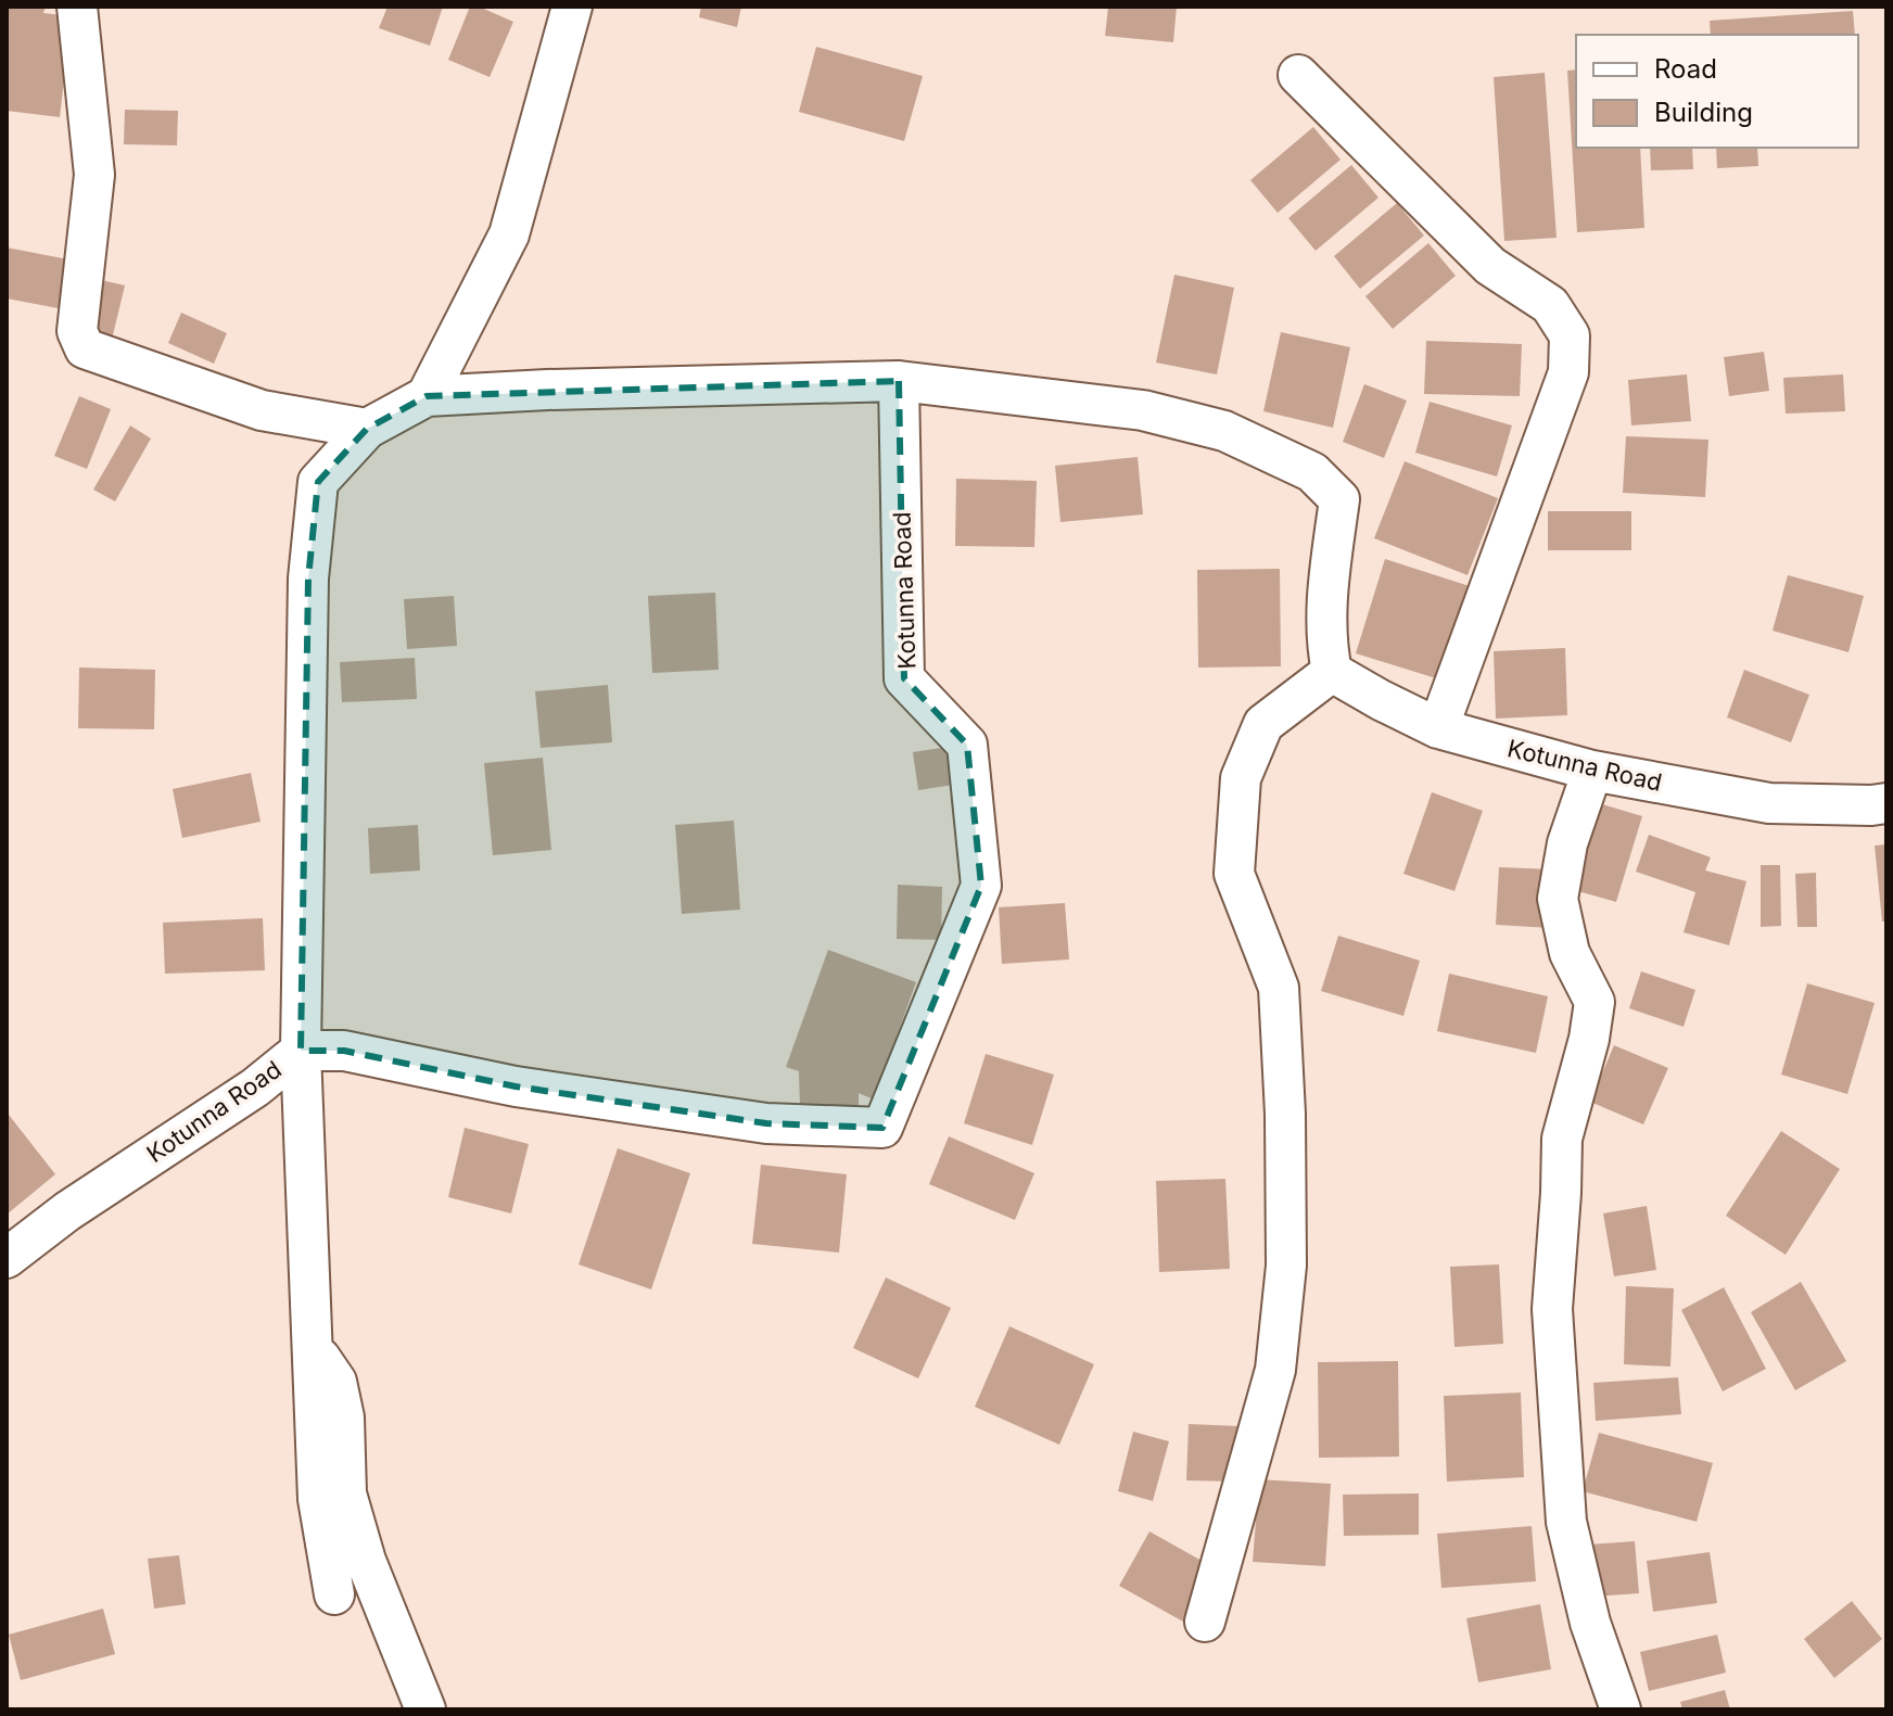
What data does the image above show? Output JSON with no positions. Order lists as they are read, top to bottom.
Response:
{
  "streets": {
    "street": ["Kotunna Road"]
  },
  "legend": ["Road", "Building"]
}
